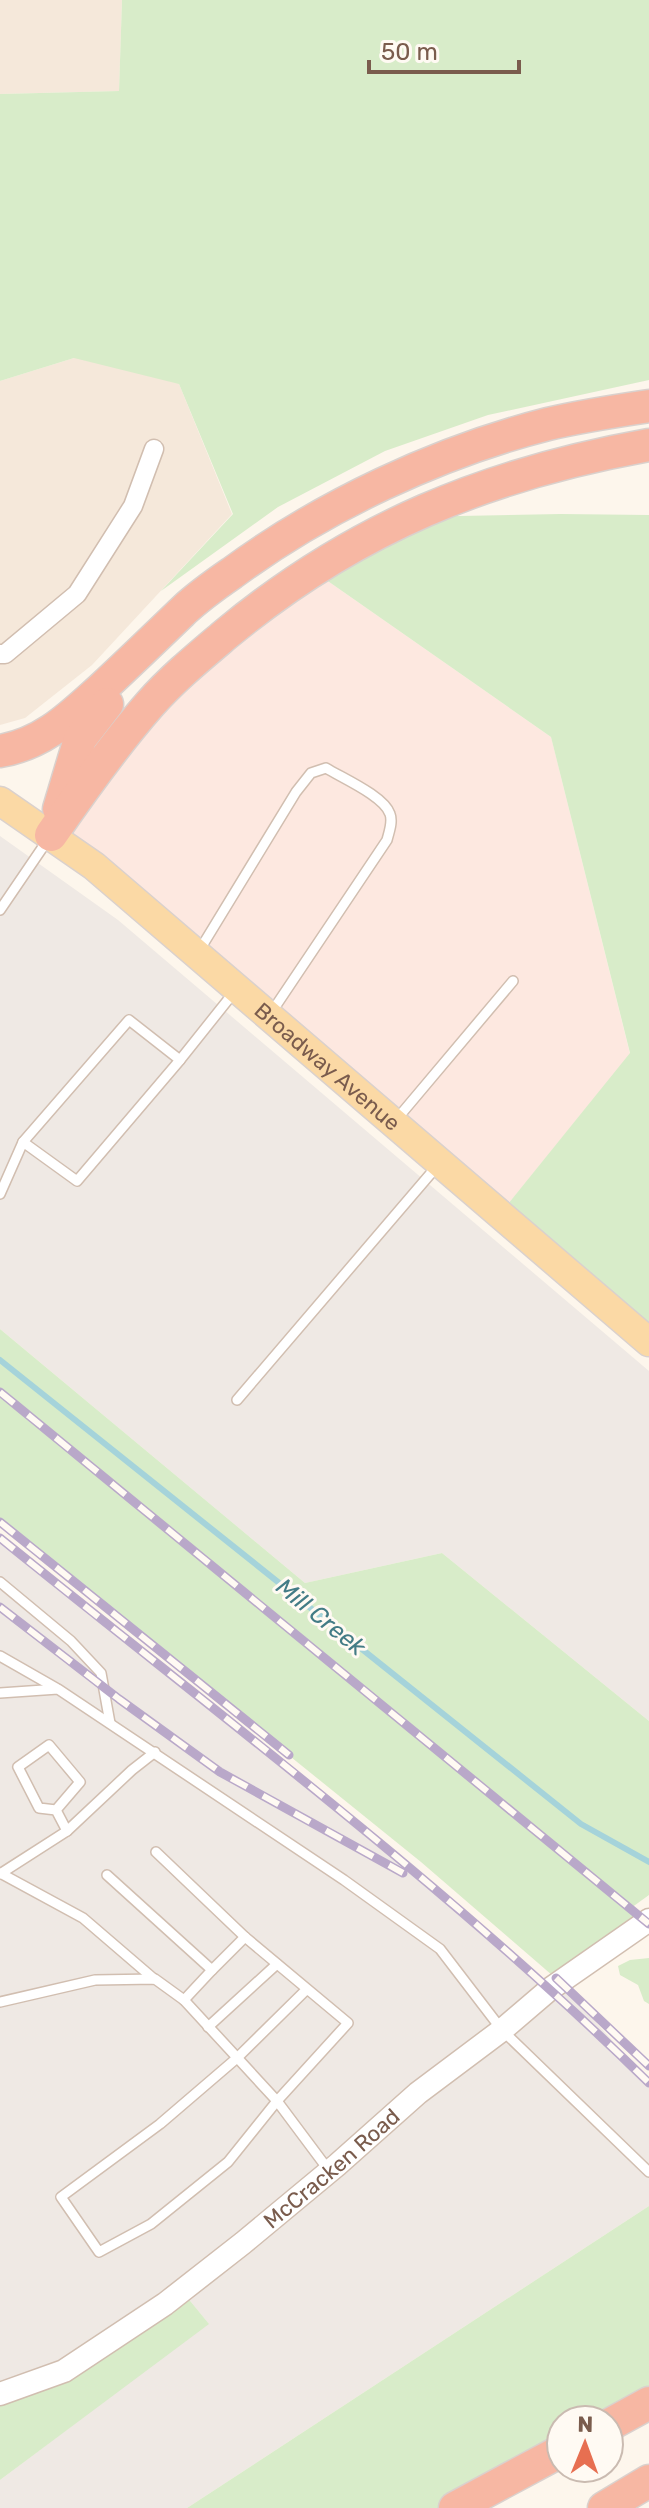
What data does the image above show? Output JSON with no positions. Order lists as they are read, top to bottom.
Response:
{
  "streets": {
    "main road": ["Broadway Avenue"],
    "street": ["McCracken Road"]
  },
  "water": ["Mill Creek"],
  "scale_bar": "50 m",
  "north": "top"
}
